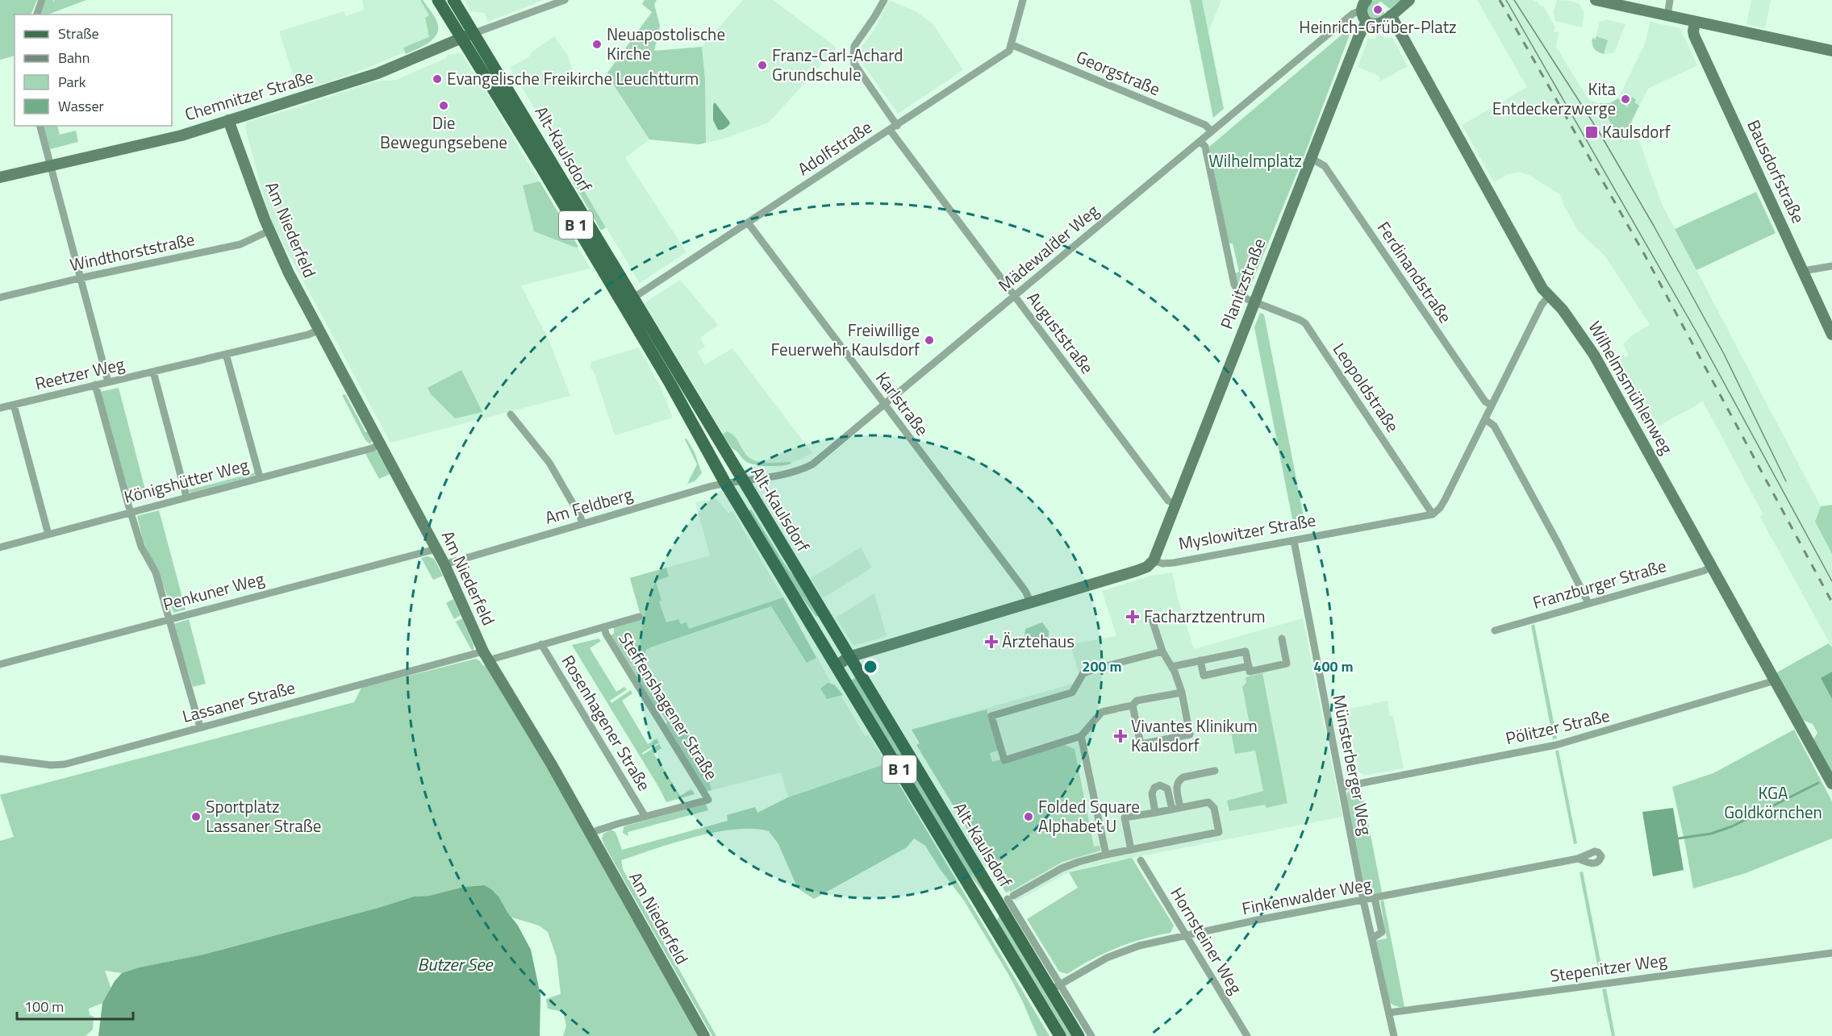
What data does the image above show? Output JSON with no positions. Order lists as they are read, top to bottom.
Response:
{
  "streets": {
    "main road": ["Alt-Kaulsdorf", "B 1"],
    "street": [
      "Georgstraße",
      "Chemnitzer Straße",
      "Adolfstraße",
      "Bausdorfstraße",
      "Am Niederfeld",
      "Mädewalder Weg",
      "Windthorststraße",
      "Ferdinandstraße",
      "Planitzstraße",
      "Auguststraße",
      "Reetzer Weg",
      "Leopoldstraße",
      "Wilhelmsmühlenweg",
      "Karlstraße",
      "Königshütter Weg",
      "Am Feldberg",
      "Myslowitzer Straße",
      "Franzburger Straße",
      "Penkuner Weg",
      "Lassaner Straße",
      "Steffenshagener Straße",
      "Rosenhagener Straße",
      "Pölitzer Straße",
      "Münsterberger Weg",
      "Finkenwalder Weg",
      "Hornsteiner Weg",
      "Stepenitzer Weg"
    ]
  },
  "crossings": [
    ["Georgstraße", "Adolfstraße"],
    ["Georgstraße", "Mädewalder Weg"],
    ["Chemnitzer Straße", "Alt-Kaulsdorf"],
    ["Chemnitzer Straße", "Am Niederfeld"],
    ["Adolfstraße", "Alt-Kaulsdorf"],
    ["Adolfstraße", "Auguststraße"],
    ["Adolfstraße", "Karlstraße"],
    ["Alt-Kaulsdorf", "Mädewalder Weg"],
    ["Alt-Kaulsdorf", "Am Feldberg"],
    ["Alt-Kaulsdorf", "Finkenwalder Weg"],
    ["Am Niederfeld", "Windthorststraße"],
    ["Am Niederfeld", "Reetzer Weg"],
    ["Am Niederfeld", "Königshütter Weg"],
    ["Am Niederfeld", "Am Feldberg"],
    ["Am Niederfeld", "Penkuner Weg"],
    ["Am Niederfeld", "Lassaner Straße"],
    ["Am Niederfeld", "Steffenshagener Straße"],
    ["Am Niederfeld", "Rosenhagener Straße"],
    ["Mädewalder Weg", "Auguststraße"],
    ["Mädewalder Weg", "Karlstraße"],
    ["Mädewalder Weg", "Am Feldberg"],
    ["Ferdinandstraße", "Planitzstraße"],
    ["Planitzstraße", "Auguststraße"],
    ["Planitzstraße", "Leopoldstraße"],
    ["Planitzstraße", "Myslowitzer Straße"],
    ["Leopoldstraße", "Myslowitzer Straße"],
    ["Wilhelmsmühlenweg", "Franzburger Straße"],
    ["Wilhelmsmühlenweg", "Pölitzer Straße"],
    ["Myslowitzer Straße", "Münsterberger Weg"],
    ["Lassaner Straße", "Steffenshagener Straße"],
    ["Steffenshagener Straße", "Rosenhagener Straße"],
    ["Pölitzer Straße", "Münsterberger Weg"],
    ["Münsterberger Weg", "Finkenwalder Weg"],
    ["Münsterberger Weg", "Stepenitzer Weg"],
    ["Finkenwalder Weg", "Hornsteiner Weg"]
  ],
  "water": ["Butzer See"],
  "parks": ["Wilhelmplatz", "KGA Goldkörnchen"],
  "places": {
    "other": [
      "Heinrich-Grüber-Platz",
      "Neuapostolische Kirche",
      "Franz-Carl-Achard Grundschule",
      "Evangelische Freikirche Leuchtturm",
      "Kita Entdeckerzwerge",
      "Die Bewegungsebene",
      "Freiwillige Feuerwehr Kaulsdorf",
      "Sportplatz Lassaner Straße",
      "Folded Square Alphabet U"
    ],
    "transit": ["Kaulsdorf"],
    "health": ["Facharztzentrum", "Ärztehaus", "Vivantes Klinikum Kaulsdorf"]
  },
  "legend": [
    "Straße",
    "Bahn",
    "Park",
    "Wasser"
  ],
  "scale_bar": "100 m",
  "rings": ["200 m", "400 m"]
}
